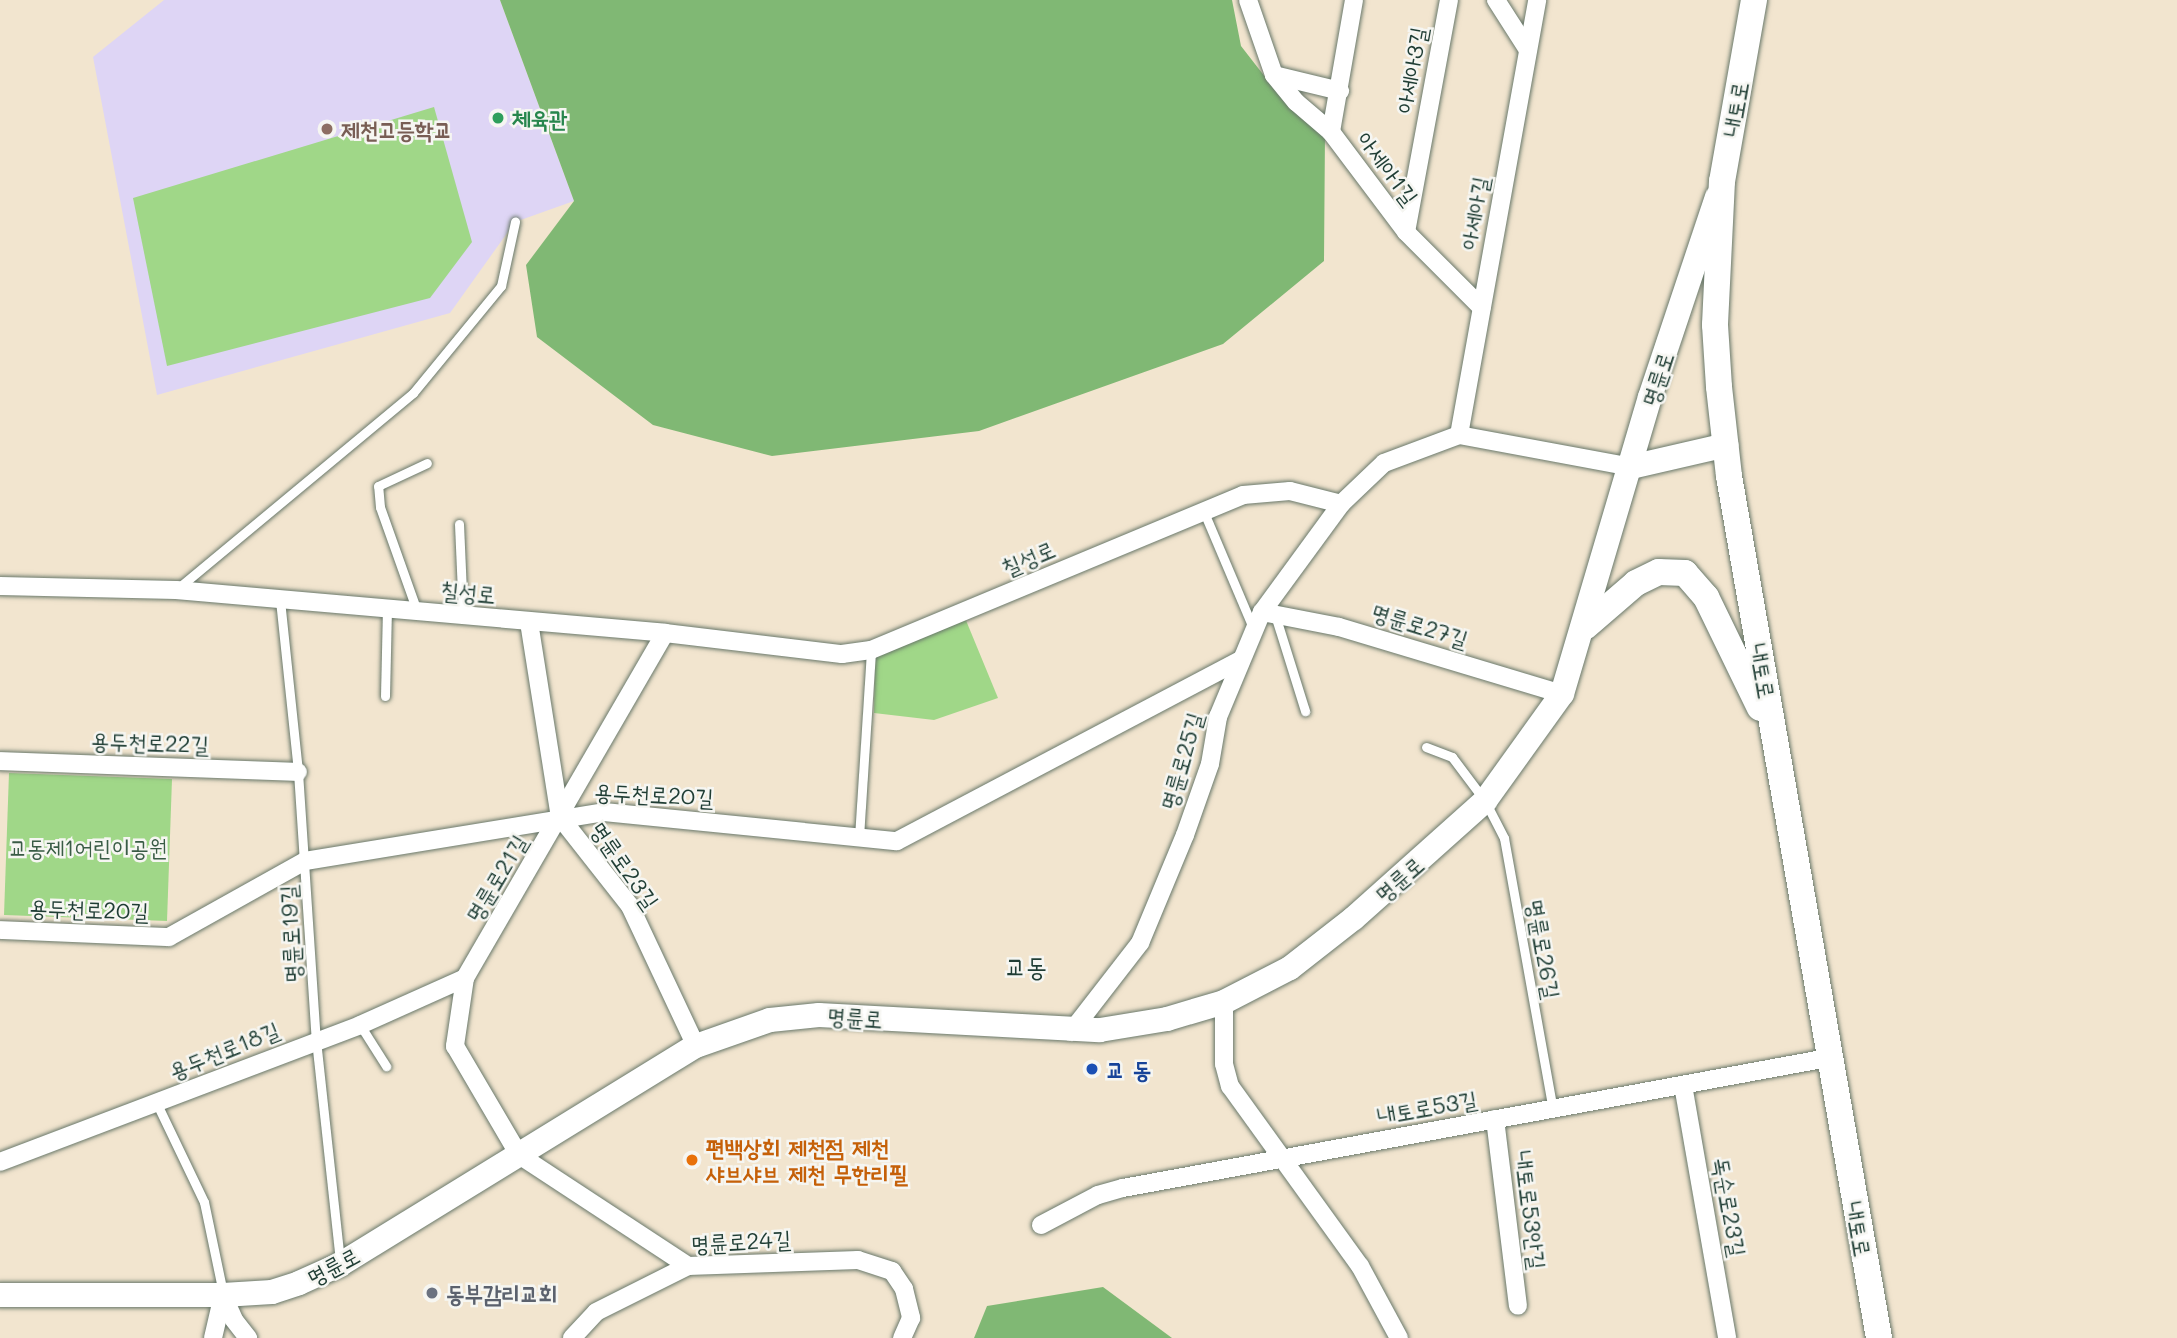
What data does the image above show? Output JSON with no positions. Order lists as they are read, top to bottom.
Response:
{
  "streets": {
    "main road": ["내토로"],
    "street": [
      "아세아3길",
      "아세아1길",
      "아세아길",
      "명륜로",
      "칠성로",
      "명륜로27길",
      "용두천로22길",
      "명륜로25길",
      "용두천로20길",
      "명륜로23길",
      "명륜로21길",
      "용두천로18길",
      "내토로53길",
      "독순로23길",
      "내토로53안길",
      "명륜로24길"
    ],
    "lane": ["명륜로19길", "명륜로26길"]
  },
  "crossings": [
    ["아세아3길", "아세아1길"],
    ["내토로", "명륜로"],
    ["내토로", "내토로53길"],
    ["아세아1길", "아세아길"],
    ["명륜로", "명륜로27길"],
    ["명륜로", "명륜로25길"],
    ["명륜로", "명륜로23길"],
    ["명륜로", "명륜로21길"],
    ["명륜로", "명륜로19길"],
    ["명륜로", "명륜로26길"],
    ["칠성로", "명륜로25길"],
    ["칠성로", "명륜로23길"],
    ["칠성로", "명륜로21길"],
    ["칠성로", "명륜로19길"],
    ["명륜로27길", "명륜로25길"],
    ["용두천로22길", "명륜로19길"],
    ["명륜로25길", "용두천로20길"],
    ["용두천로20길", "명륜로23길"],
    ["용두천로20길", "명륜로21길"],
    ["용두천로20길", "명륜로19길"],
    ["명륜로23길", "명륜로21길"],
    ["명륜로21길", "용두천로18길"],
    ["명륜로19길", "용두천로18길"],
    ["명륜로26길", "내토로53길"],
    ["내토로53길", "독순로23길"],
    ["내토로53길", "내토로53안길"]
  ],
  "districts": ["교동"],
  "parks": ["교동제1어린이공원"],
  "places": [
    "체육관",
    "제천고등학교",
    "교 동",
    "편백상회 제천점 제천 샤브샤브 제천 무한리필",
    "동부감리교회"
  ]
}
